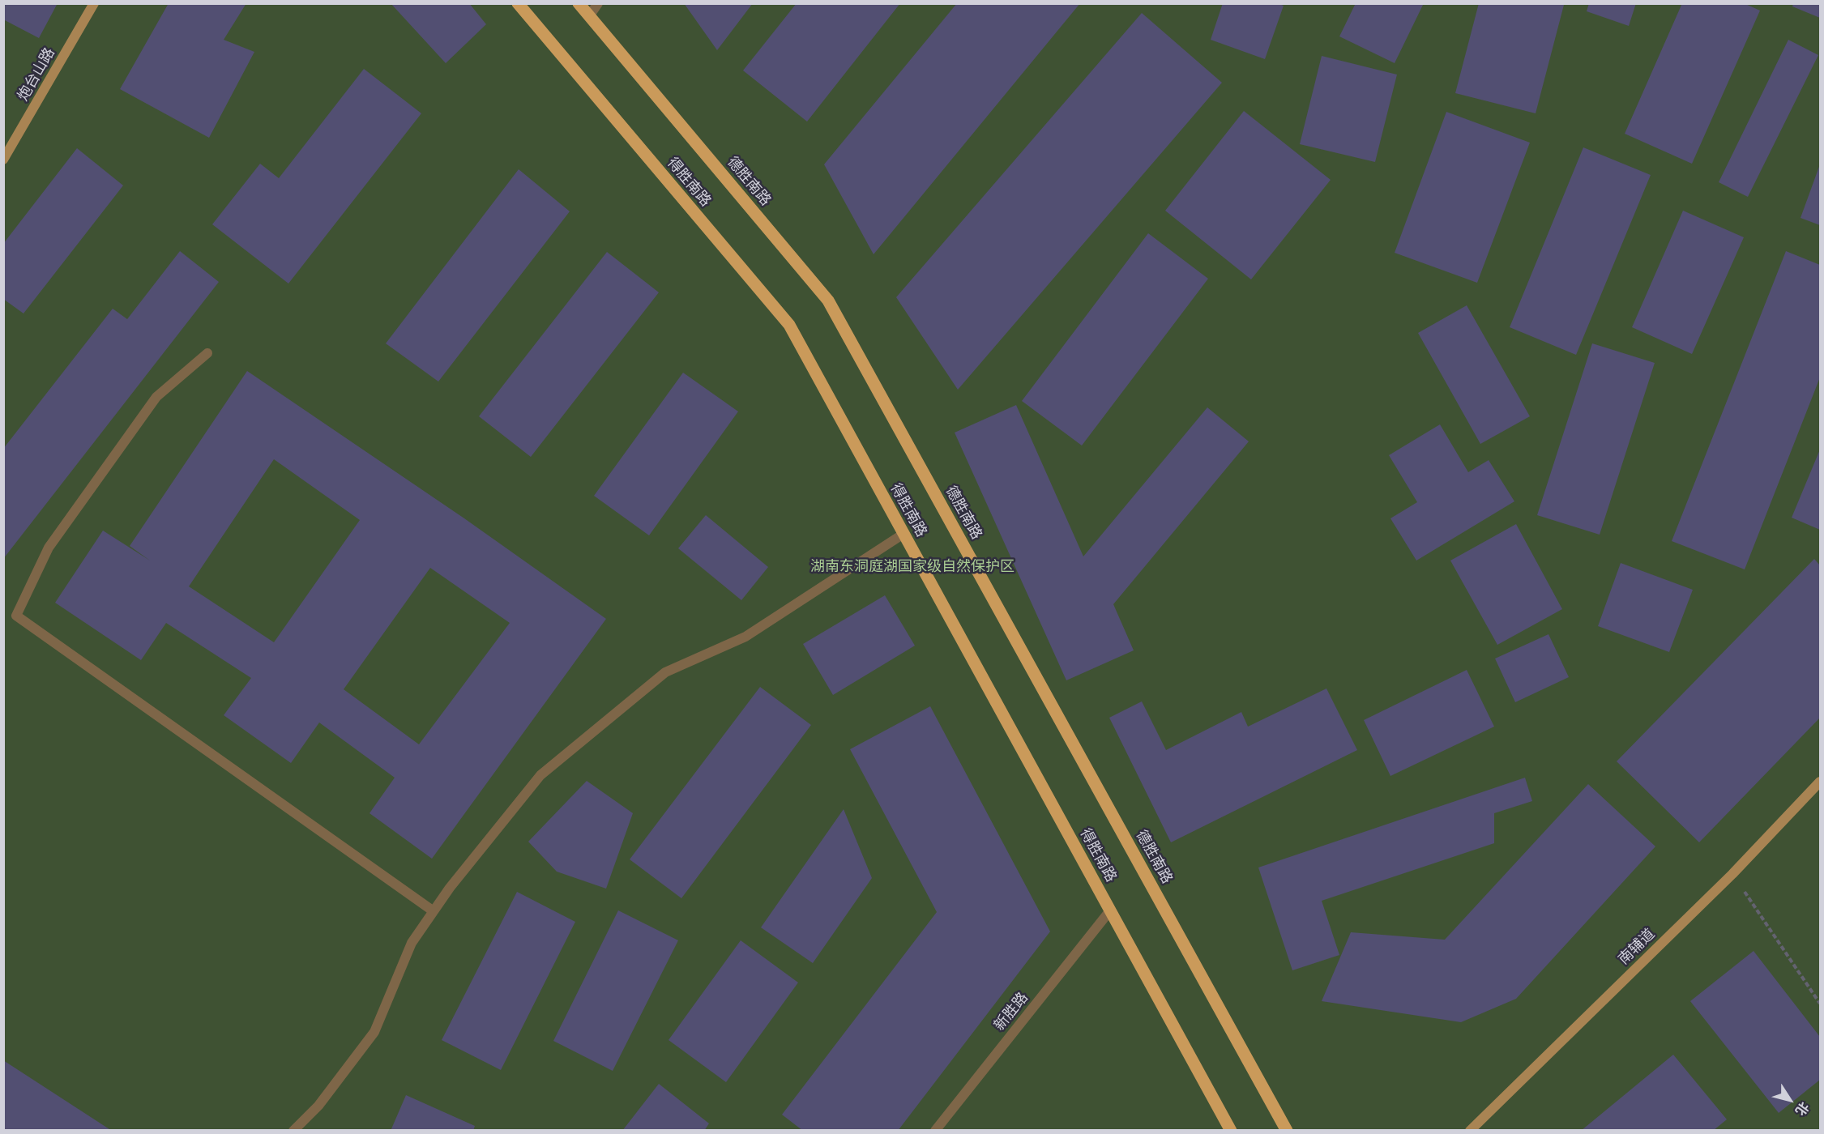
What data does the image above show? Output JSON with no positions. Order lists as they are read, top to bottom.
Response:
{
  "streets": {
    "main road": [
      "炮台山路",
      "德胜南路",
      "得胜南路",
      "南辅道"
    ],
    "street": ["新胜路"]
  },
  "crossings": [
    ["得胜南路", "新胜路"]
  ],
  "parks": ["湖南东洞庭湖国家级自然保护区"],
  "north": "bottom right"
}
